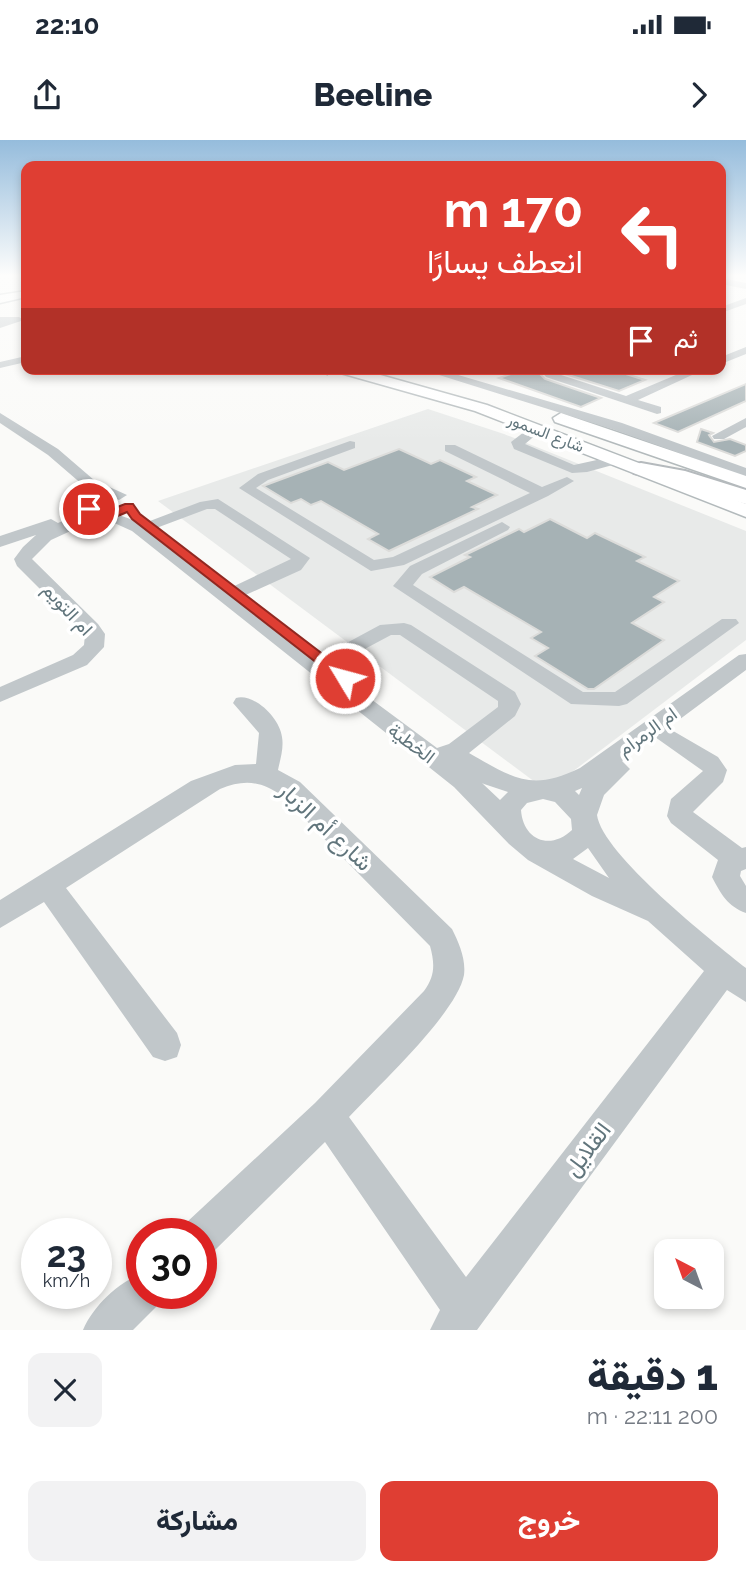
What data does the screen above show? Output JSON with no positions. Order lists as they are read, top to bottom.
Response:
{
  "streets": {
    "main road": ["شارع السمور"],
    "street": [
      "ام التويم",
      "ام الرمرام",
      "الخطية",
      "شارع أم الزبار",
      "القلايل"
    ]
  },
  "crossings": [
    ["ام التويم", "الخطية"],
    ["ام الرمرام", "الخطية"]
  ],
  "north": "top left",
  "page": {
    "status": "22:10",
    "header": "Beeline",
    "turn": ["170 m", "انعطف يسارًا"],
    "then": "ثم",
    "speed": "23 km/h",
    "limit": "30",
    "heading": ["1 دقيقة", "200 m · 22:11"],
    "buttons": ["خروج", "مشاركة"]
  }
}
